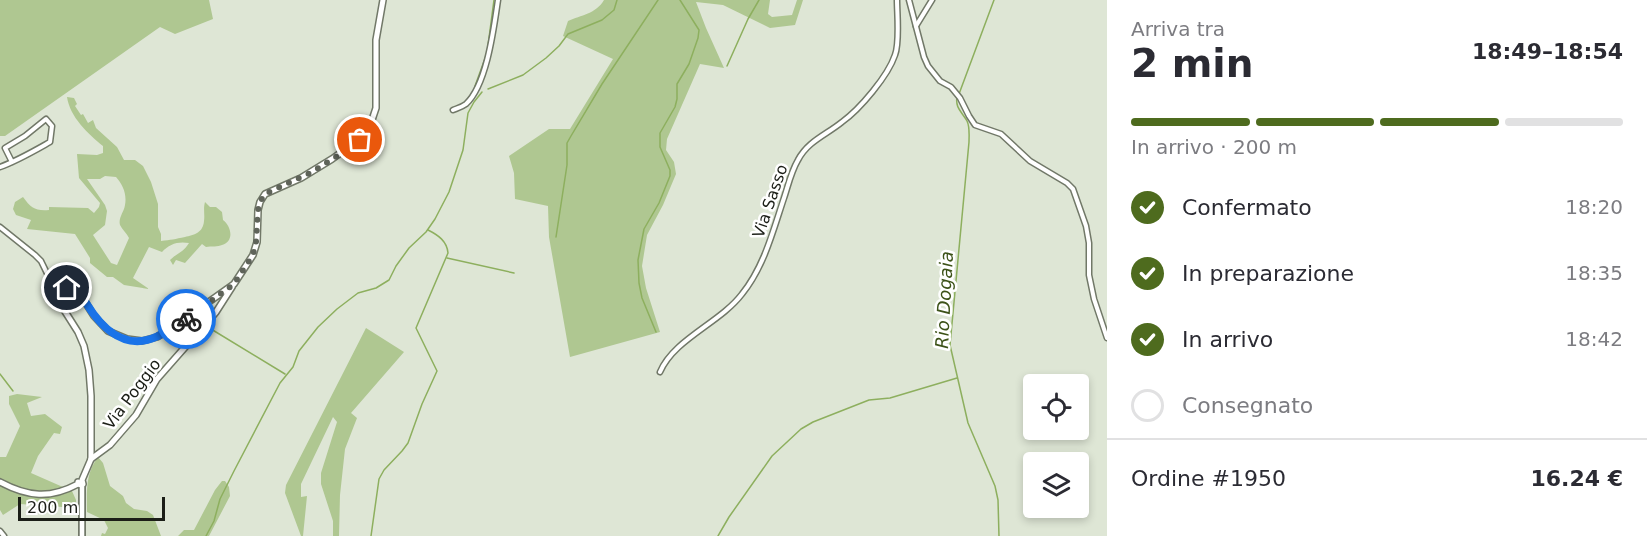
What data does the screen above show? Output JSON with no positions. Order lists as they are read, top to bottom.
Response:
{
  "streets": {
    "main road": ["Via Poggio"],
    "street": ["Via Sasso"]
  },
  "water": ["Rio Dogaia"],
  "scale_bar": "200 m",
  "page": {
    "heading": ["2 min", "Arriva tra", "18:49–18:54"],
    "panel": ["Ordine #1950", "16.24 €"],
    "bar": "In arrivo · 200 m",
    "list": [
      ["Confermato", "18:20"],
      ["In preparazione", "18:35"],
      ["In arrivo", "18:42"],
      "Consegnato"
    ],
    "scale": "200 m"
  }
}
